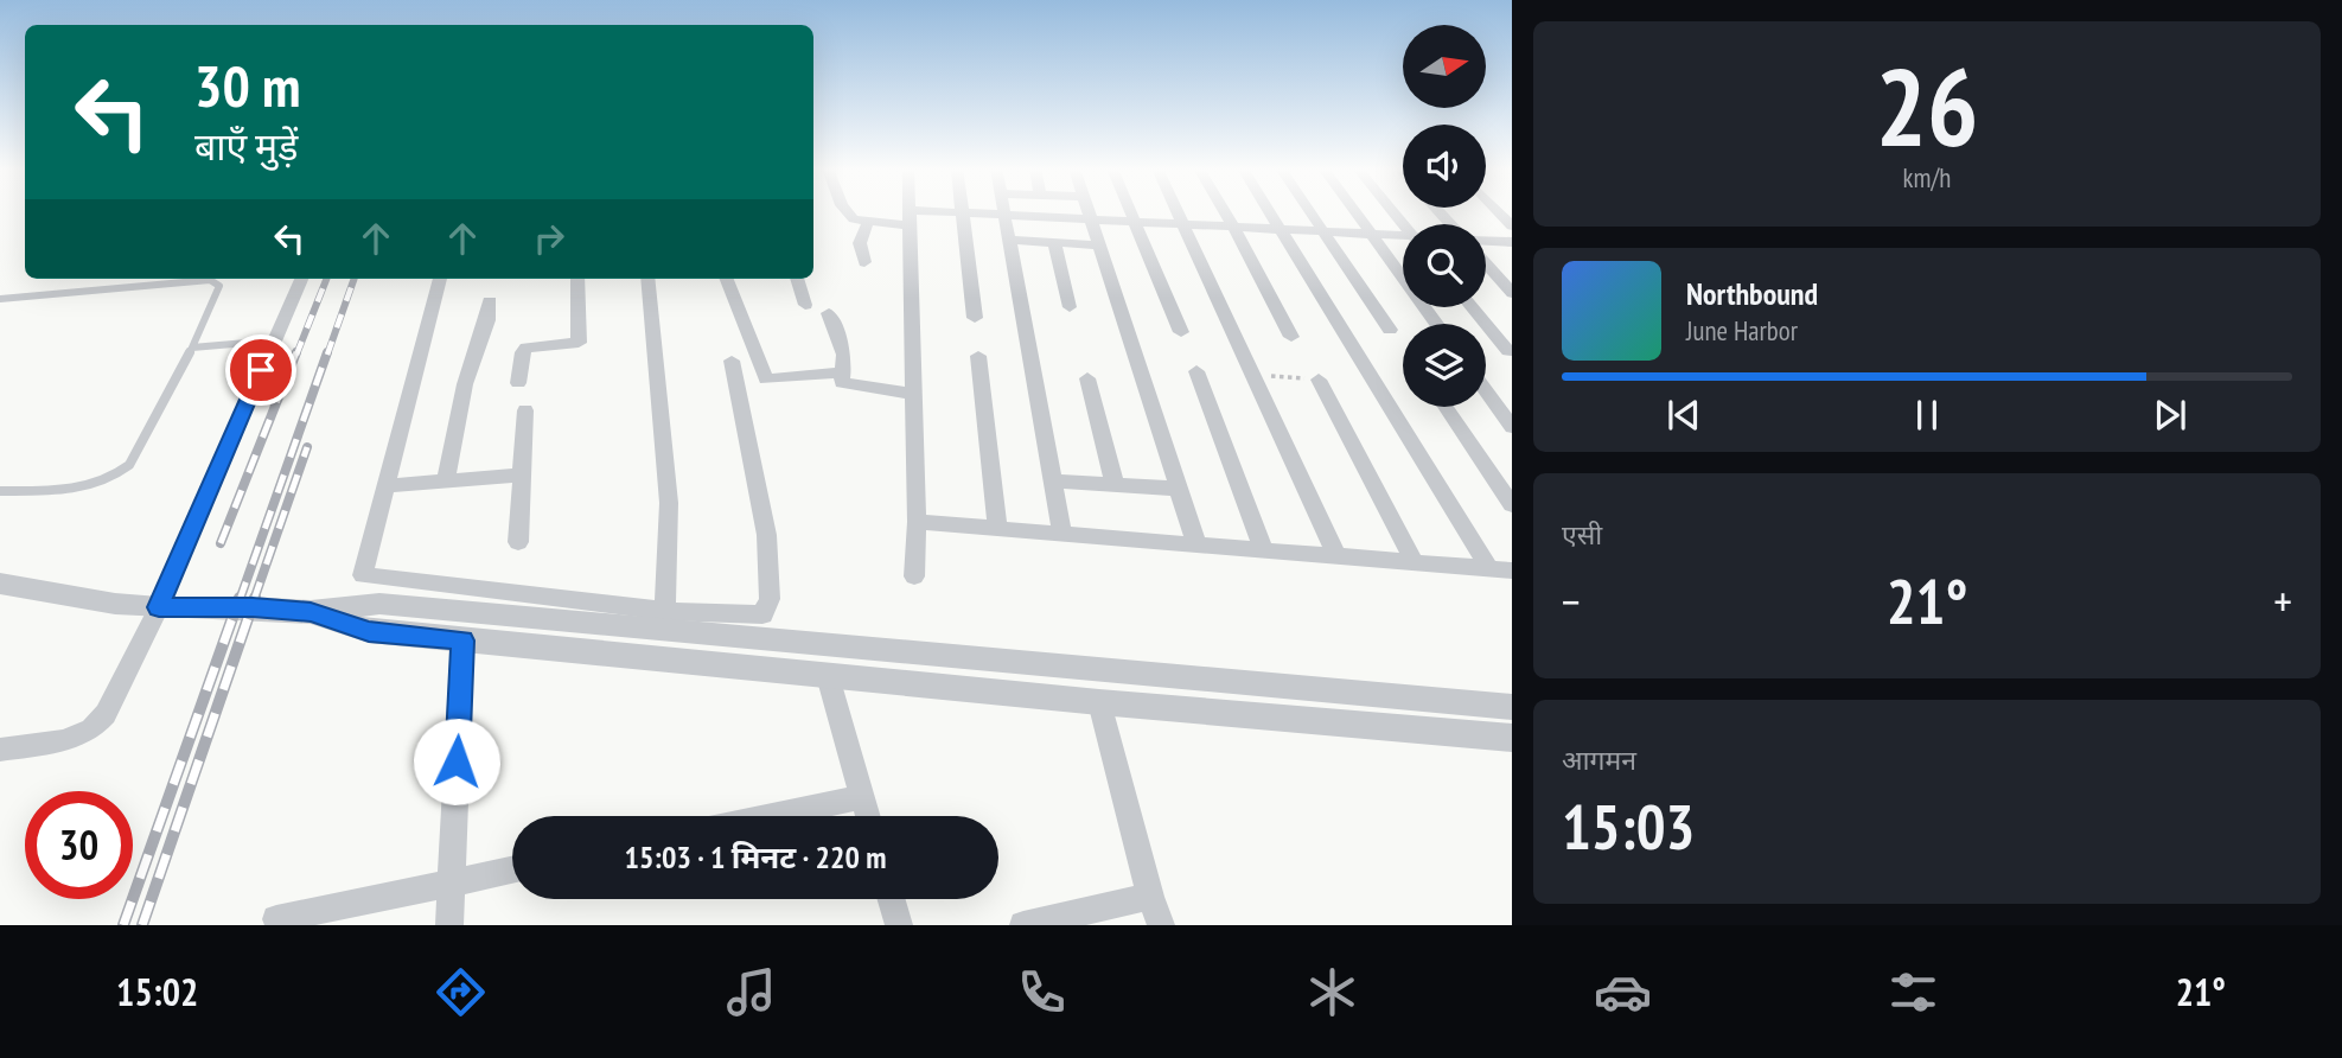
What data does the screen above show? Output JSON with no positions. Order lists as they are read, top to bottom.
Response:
{
  "north": "right",
  "page": {
    "tile": [
      ["26", "km/h"],
      "एसी",
      ["आगमन", "15:03"]
    ],
    "turn": ["30 m", "बाएँ मुड़ें"],
    "song": ["Northbound", "June Harbor"],
    "heat": ["−", "21°", "+"],
    "limit": "30",
    "trip": "15:03 · 1 मिनट · 220 m",
    "tabs": ["15:02", "21°"]
  }
}
